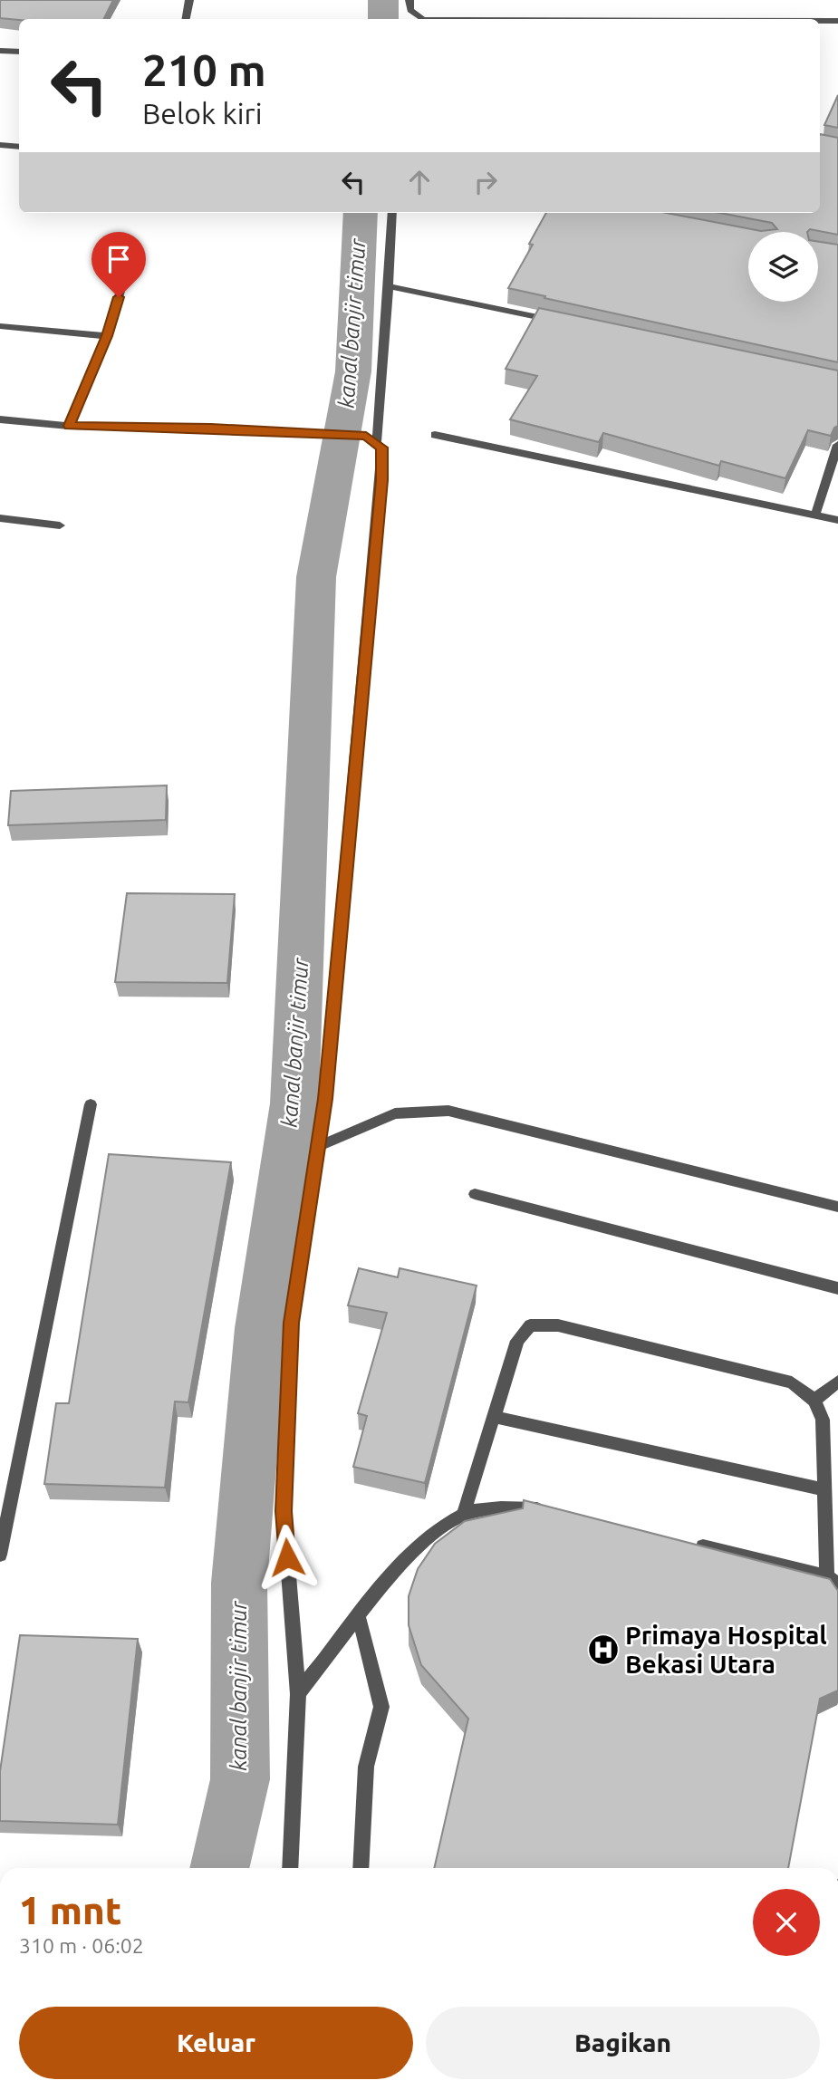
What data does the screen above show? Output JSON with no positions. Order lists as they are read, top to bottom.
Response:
{
  "water": ["kanal banjir timur"],
  "places": {
    "hospital": ["Primaya Hospital Bekasi Utara"]
  },
  "page": {
    "turn": ["210 m", "Belok kiri"],
    "heading": ["1 mnt", "310 m · 06:02"],
    "buttons": ["Keluar", "Bagikan"]
  }
}
